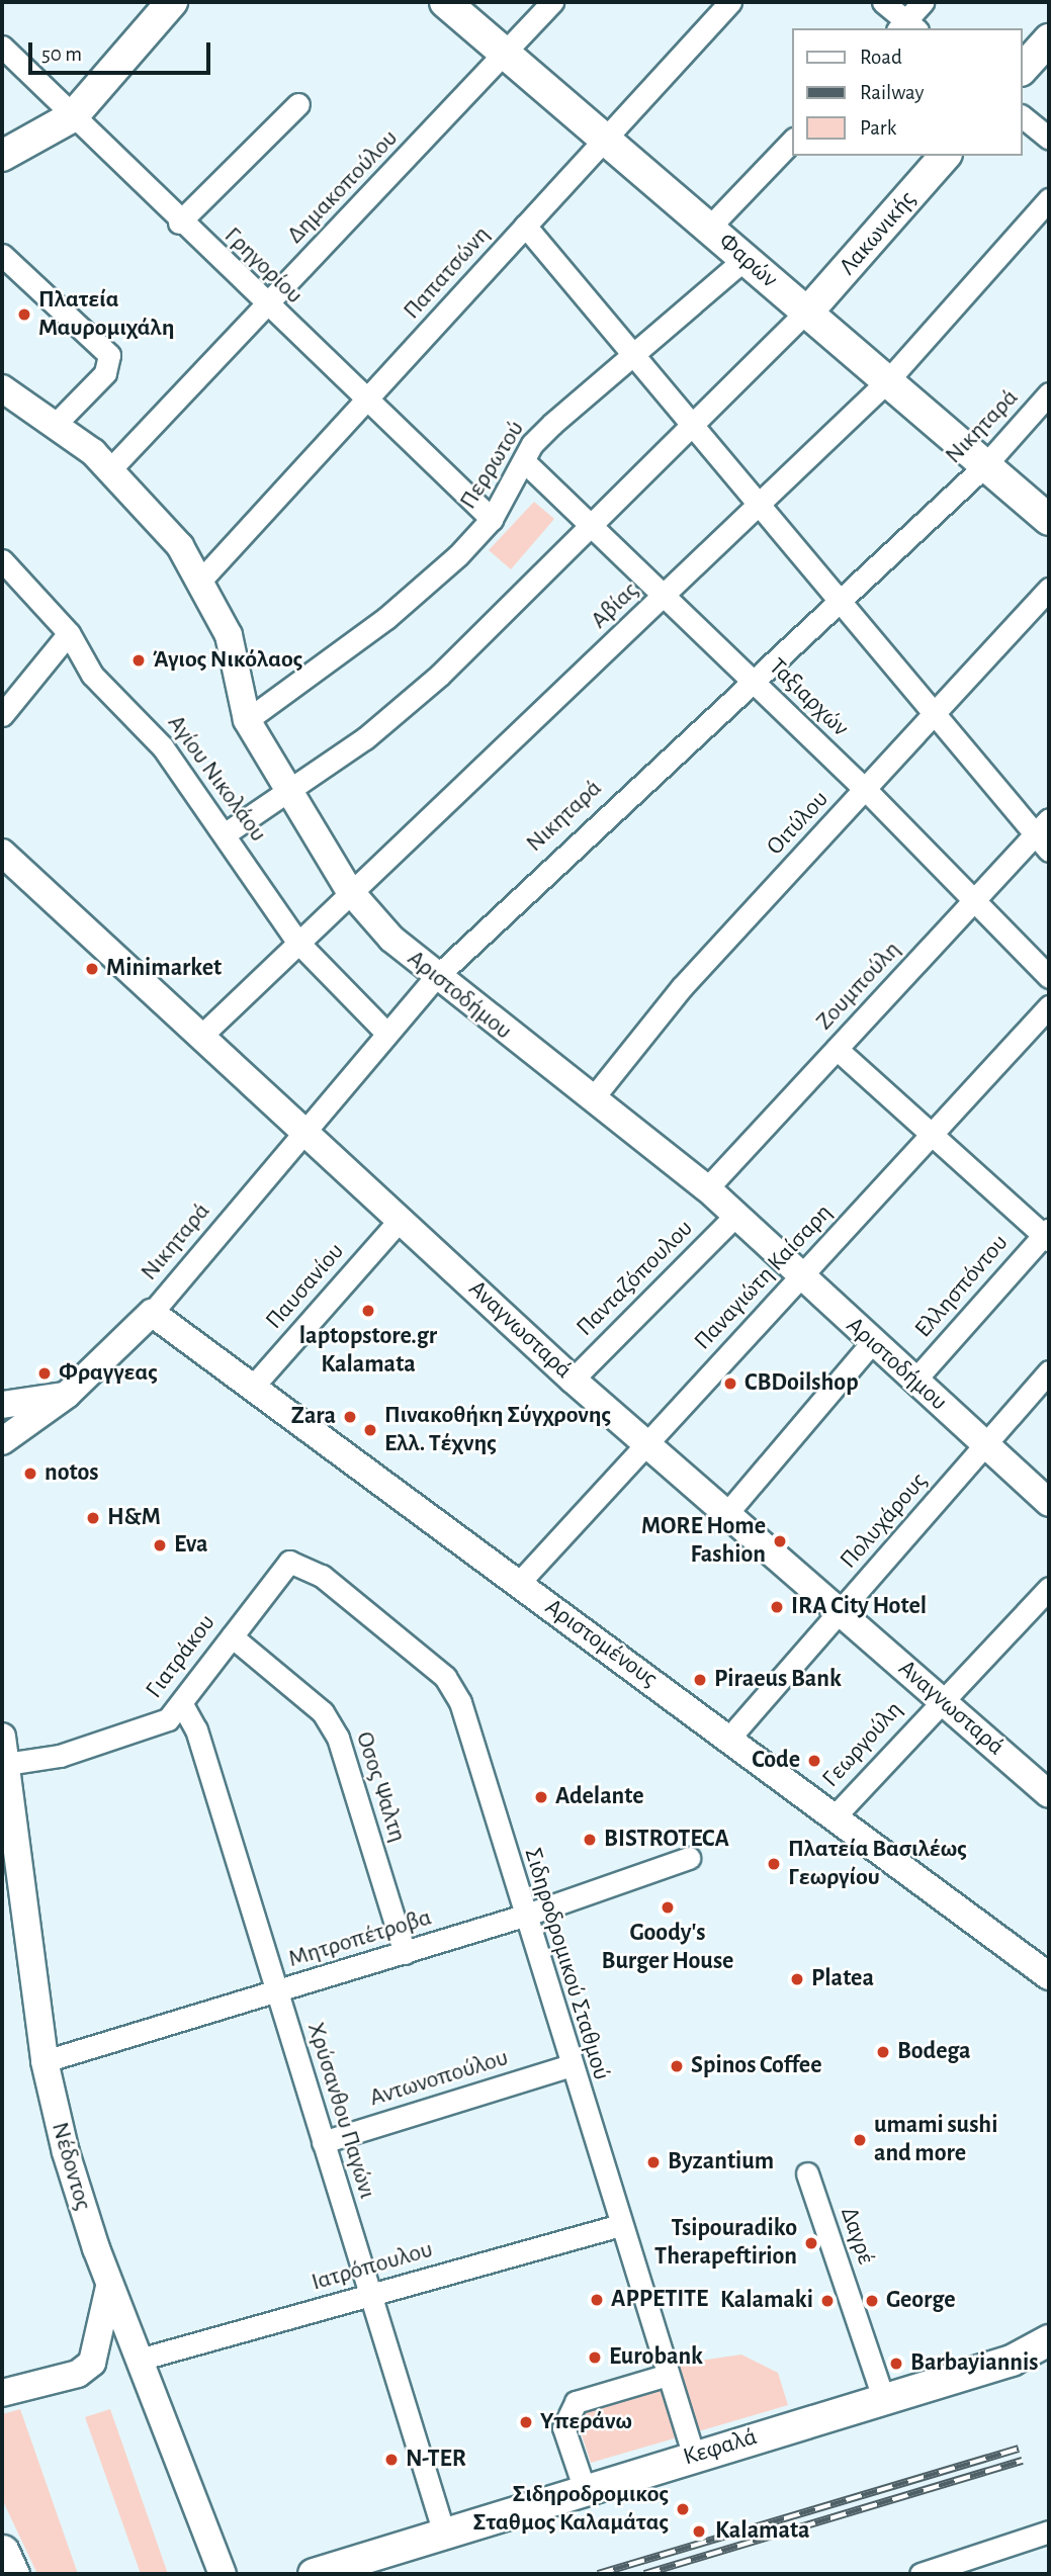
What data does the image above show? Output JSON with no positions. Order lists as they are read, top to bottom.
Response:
{
  "streets": {
    "main road": ["Λακωνικής", "Φαρών", "Κεφαλά"],
    "street": [
      "Δημακοπούλου",
      "Γρηγορίου",
      "Παπατσώνη",
      "Νικηταρά",
      "Περρωτού",
      "Αβίας",
      "Ταξιαρχών",
      "Αγίου Νικολάου",
      "Οιτύλου",
      "Ζουμπούλη",
      "Αριστοδήμου",
      "Παναγιώτη Καίσαρη",
      "Πανταζόπουλου",
      "Παυσανίου",
      "Ελλησπόντου",
      "Αναγνωσταρά",
      "Πολυχάρους",
      "Αριστομένους",
      "Γιατράκου",
      "Γεωργούλη",
      "Οσος Ψαλτη",
      "Μητροπέτροβα",
      "Σιδηροδρομικού Σταθμού",
      "Αντωνοπούλου",
      "Χρύσανθου Παγώνι",
      "Νέδοντος",
      "Δαγρέ",
      "Ιατρόπουλου"
    ]
  },
  "crossings": [
    ["Δημακοπούλου", "Φαρών"],
    ["Δημακοπούλου", "Γρηγορίου"],
    ["Δημακοπούλου", "Αριστοδήμου"],
    ["Λακωνικής", "Φαρών"],
    ["Φαρών", "Παπατσώνη"],
    ["Φαρών", "Νικηταρά"],
    ["Φαρών", "Περρωτού"],
    ["Φαρών", "Αβίας"],
    ["Γρηγορίου", "Παπατσώνη"],
    ["Γρηγορίου", "Περρωτού"],
    ["Παπατσώνη", "Αριστοδήμου"],
    ["Νικηταρά", "Ταξιαρχών"],
    ["Νικηταρά", "Αγίου Νικολάου"],
    ["Νικηταρά", "Αριστοδήμου"],
    ["Νικηταρά", "Αναγνωσταρά"],
    ["Νικηταρά", "Αριστομένους"],
    ["Περρωτού", "Ταξιαρχών"],
    ["Περρωτού", "Αριστοδήμου"],
    ["Αβίας", "Ταξιαρχών"],
    ["Αβίας", "Αγίου Νικολάου"],
    ["Αβίας", "Αριστοδήμου"],
    ["Αβίας", "Αναγνωσταρά"],
    ["Ταξιαρχών", "Οιτύλου"],
    ["Ταξιαρχών", "Ζουμπούλη"],
    ["Οιτύλου", "Αριστοδήμου"],
    ["Ζουμπούλη", "Αριστοδήμου"],
    ["Αριστοδήμου", "Παναγιώτη Καίσαρη"],
    ["Αριστοδήμου", "Πανταζόπουλου"],
    ["Αριστοδήμου", "Ελλησπόντου"],
    ["Αριστοδήμου", "Πολυχάρους"],
    ["Παναγιώτη Καίσαρη", "Αναγνωσταρά"],
    ["Παναγιώτη Καίσαρη", "Αριστομένους"],
    ["Πανταζόπουλου", "Αναγνωσταρά"],
    ["Παυσανίου", "Αναγνωσταρά"],
    ["Παυσανίου", "Αριστομένους"],
    ["Αναγνωσταρά", "Πολυχάρους"],
    ["Αναγνωσταρά", "Γεωργούλη"],
    ["Πολυχάρους", "Αριστομένους"],
    ["Αριστομένους", "Γεωργούλη"],
    ["Γιατράκου", "Οσος Ψαλτη"],
    ["Γιατράκου", "Σιδηροδρομικού Σταθμού"],
    ["Γιατράκου", "Χρύσανθου Παγώνι"],
    ["Γιατράκου", "Νέδοντος"],
    ["Οσος Ψαλτη", "Μητροπέτροβα"],
    ["Μητροπέτροβα", "Σιδηροδρομικού Σταθμού"],
    ["Μητροπέτροβα", "Χρύσανθου Παγώνι"],
    ["Μητροπέτροβα", "Νέδοντος"],
    ["Σιδηροδρομικού Σταθμού", "Αντωνοπούλου"],
    ["Σιδηροδρομικού Σταθμού", "Ιατρόπουλου"],
    ["Σιδηροδρομικού Σταθμού", "Κεφαλά"],
    ["Αντωνοπούλου", "Χρύσανθου Παγώνι"],
    ["Χρύσανθου Παγώνι", "Ιατρόπουλου"],
    ["Χρύσανθου Παγώνι", "Κεφαλά"],
    ["Νέδοντος", "Ιατρόπουλου"],
    ["Δαγρέ", "Κεφαλά"]
  ],
  "places": [
    "Πλατεία Μαυρομιχάλη",
    "Άγιος Νικόλαος",
    "Minimarket",
    "laptopstore.gr Kalamata",
    "Φραγγεας",
    "CBDoilshop",
    "Zara",
    "Πινακοθήκη Σύγχρονης Ελλ. Τέχνης",
    "notos",
    "H&M",
    "MORE Home Fashion",
    "Eva",
    "IRA City Hotel",
    "Piraeus Bank",
    "Code",
    "Adelante",
    "BISTROTECA",
    "Πλατεία Βασιλέως Γεωργίου",
    "Goody's Burger House",
    "Platea",
    "Bodega",
    "Spinos Coffee",
    "umami sushi and more",
    "Byzantium",
    "Tsipouradiko Therapeftirion",
    "APPETITE",
    "Kalamaki",
    "George",
    "Eurobank",
    "Barbayiannis",
    "Υπεράνω",
    "N-TER",
    "Σιδηροδρομικος Σταθμος Καλαμάτας",
    "Kalamata"
  ],
  "legend": ["Road", "Railway", "Park"],
  "scale_bar": "50 m"
}
